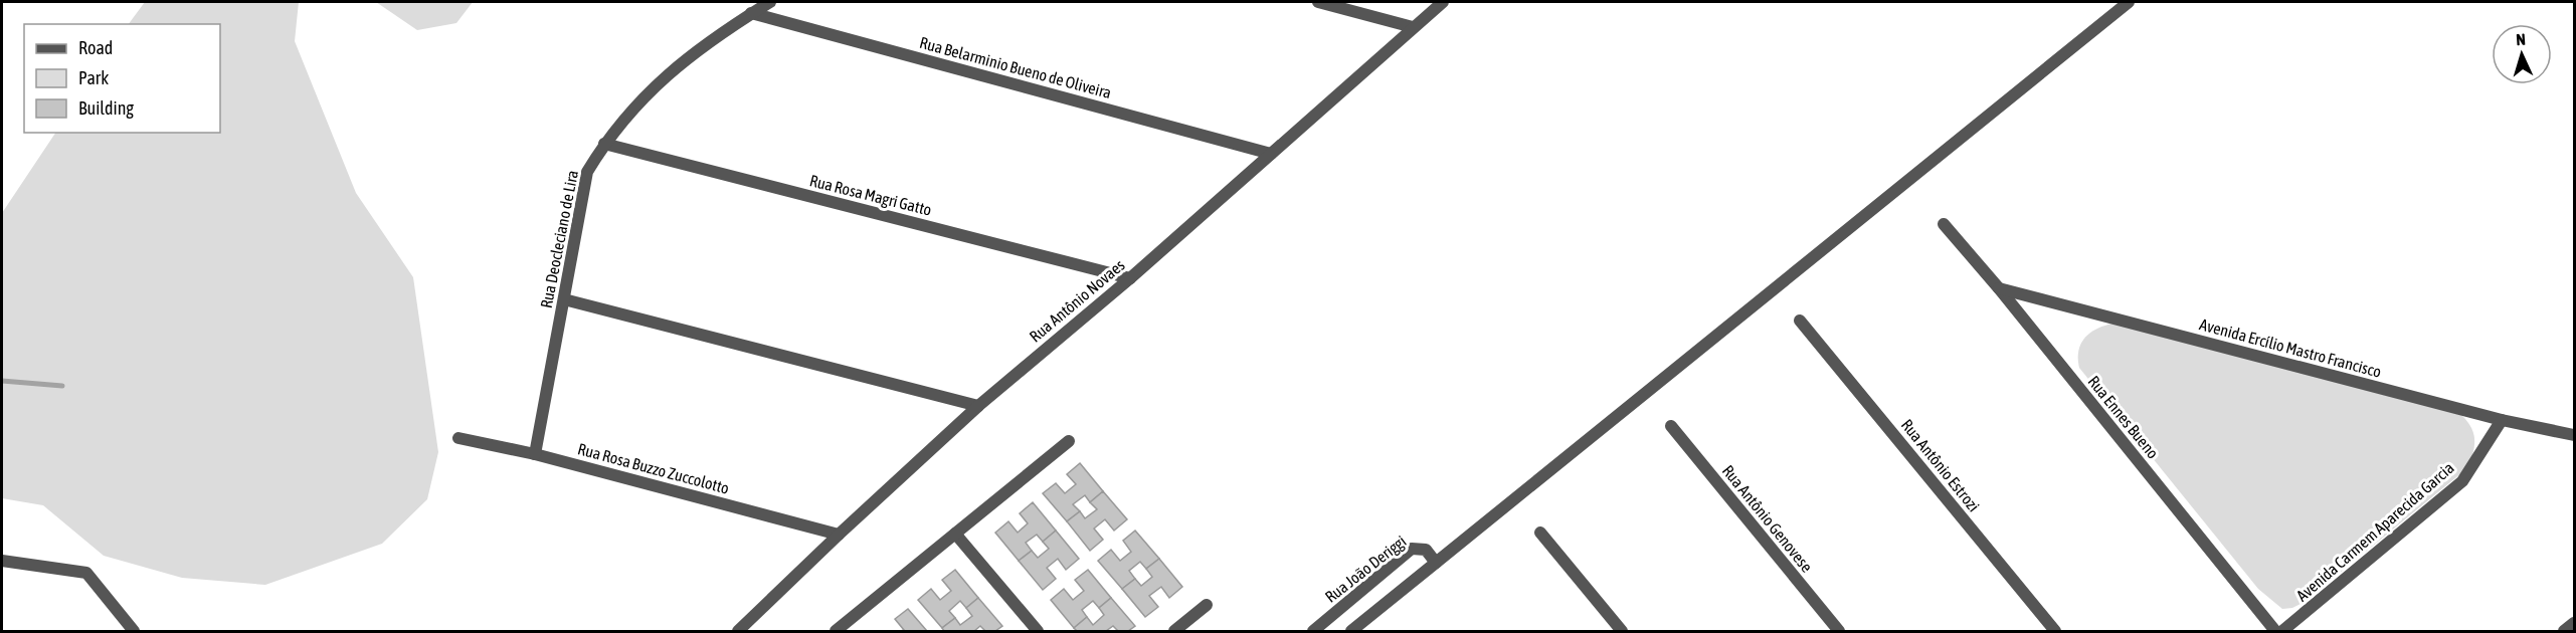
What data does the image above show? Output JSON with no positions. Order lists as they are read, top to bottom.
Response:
{
  "streets": {
    "street": [
      "Rua Belarminio Bueno de Oliveira",
      "Rua Rosa Magri Gatto",
      "Rua Deocleciano de Lira",
      "Rua Antônio Novaes",
      "Avenida Ercílio Mastro Francisco",
      "Rua Ennes Bueno",
      "Rua Antônio Estrozi",
      "Rua Rosa Buzzo Zuccolotto",
      "Rua Antônio Genovese",
      "Avenida Carmem Aparecida Garcia",
      "Rua João Deriggi"
    ]
  },
  "crossings": [
    ["Rua Belarminio Bueno de Oliveira", "Rua Deocleciano de Lira"],
    ["Rua Belarminio Bueno de Oliveira", "Rua Antônio Novaes"],
    ["Rua Rosa Magri Gatto", "Rua Deocleciano de Lira"],
    ["Rua Rosa Magri Gatto", "Rua Antônio Novaes"],
    ["Rua Deocleciano de Lira", "Rua Rosa Buzzo Zuccolotto"],
    ["Rua Antônio Novaes", "Rua Rosa Buzzo Zuccolotto"],
    ["Avenida Ercílio Mastro Francisco", "Rua Ennes Bueno"],
    ["Avenida Ercílio Mastro Francisco", "Avenida Carmem Aparecida Garcia"]
  ],
  "legend": ["Road", "Park", "Building"],
  "north": "top"
}
